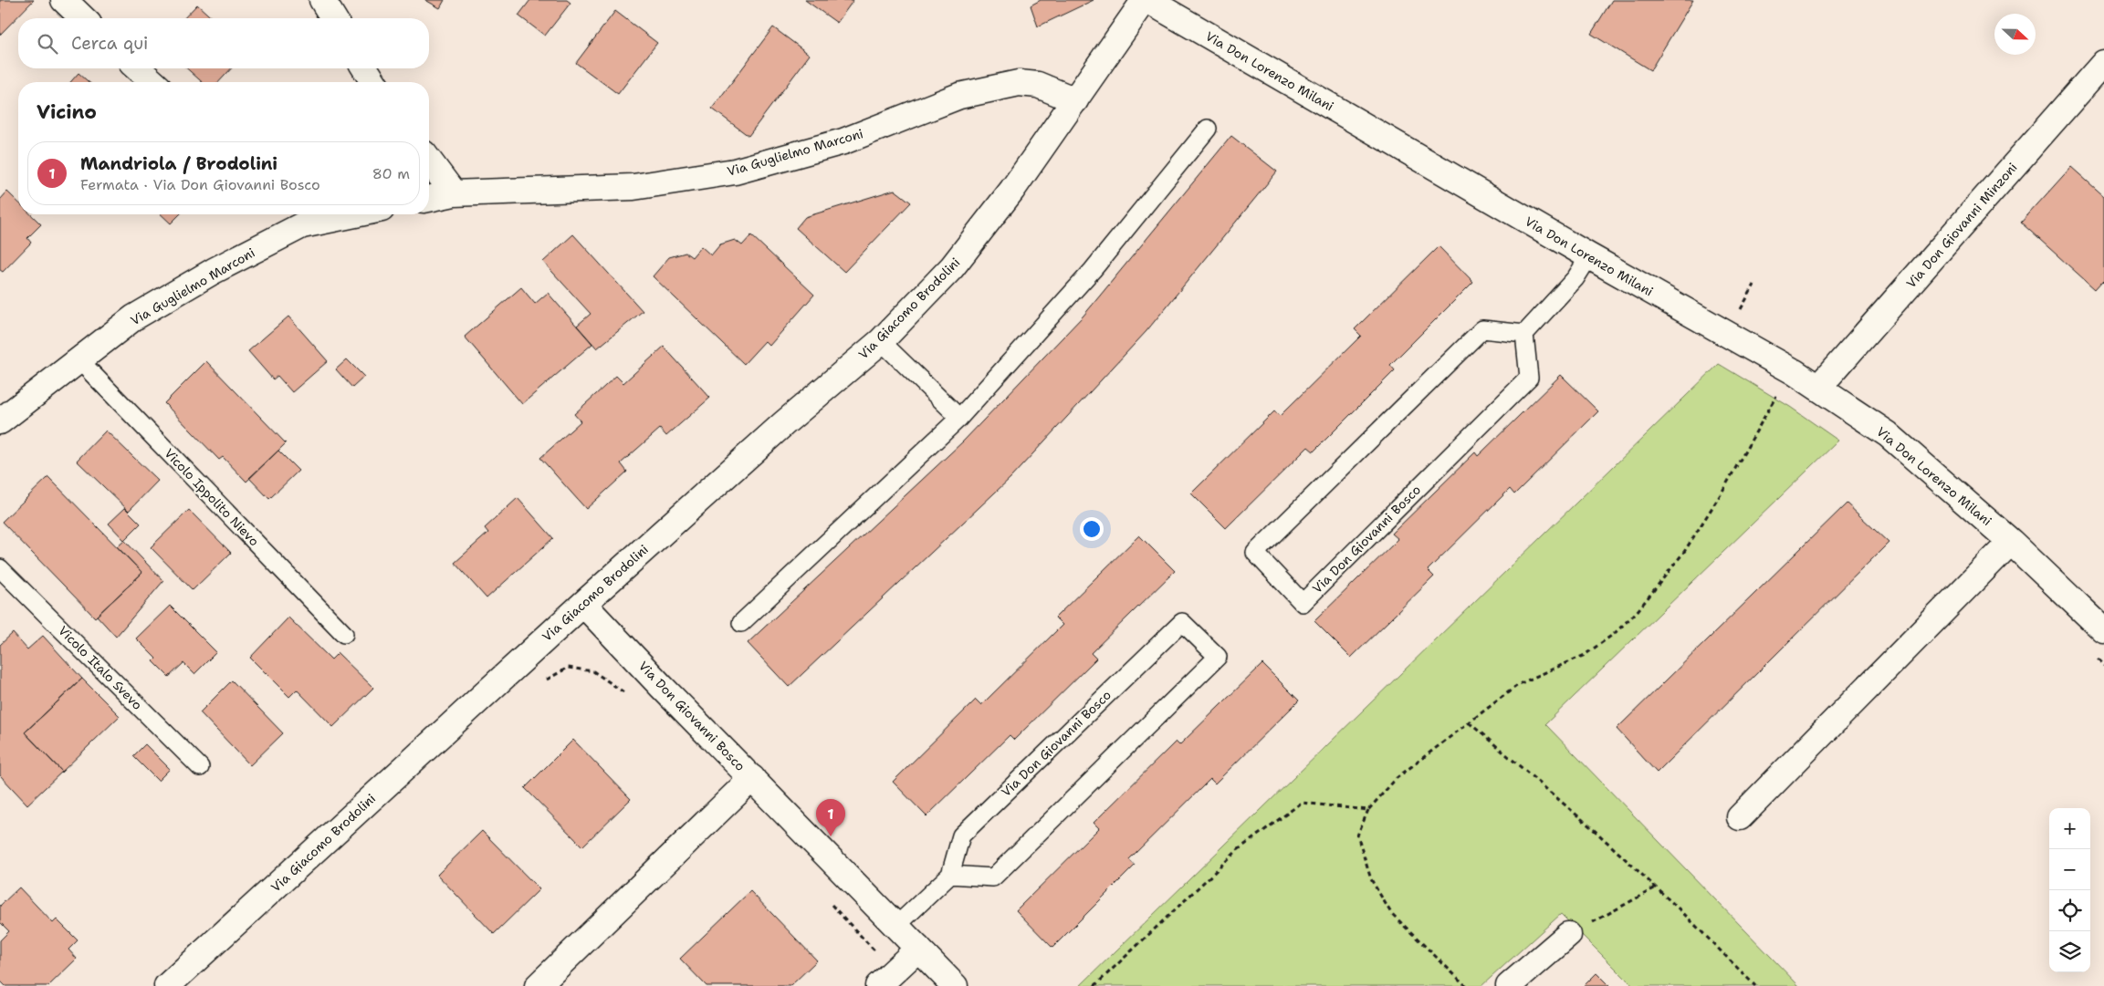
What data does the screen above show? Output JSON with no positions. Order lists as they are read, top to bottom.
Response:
{
  "streets": {
    "street": [
      "Via Don Lorenzo Milani",
      "Via Guglielmo Marconi",
      "Via Don Giovanni Minzoni",
      "Via Giacomo Brodolini",
      "Via Don Giovanni Bosco"
    ],
    "lane": ["Vicolo Ippolito Nievo", "Vicolo Italo Svevo"]
  },
  "crossings": [
    ["Via Don Lorenzo Milani", "Via Don Giovanni Minzoni"],
    ["Via Guglielmo Marconi", "Via Giacomo Brodolini"],
    ["Via Guglielmo Marconi", "Vicolo Ippolito Nievo"],
    ["Via Giacomo Brodolini", "Via Don Giovanni Bosco"]
  ],
  "north": "right",
  "page": {
    "search": "Cerca qui",
    "heading": "Vicino",
    "list": [
      {
        "mark": "1",
        "name": "Mandriola / Brodolini",
        "note": "Fermata · Via Don Giovanni Bosco",
        "value": "80 m"
      }
    ],
    "pins": "1",
    "map_buttons": ["+", "−"]
  }
}
